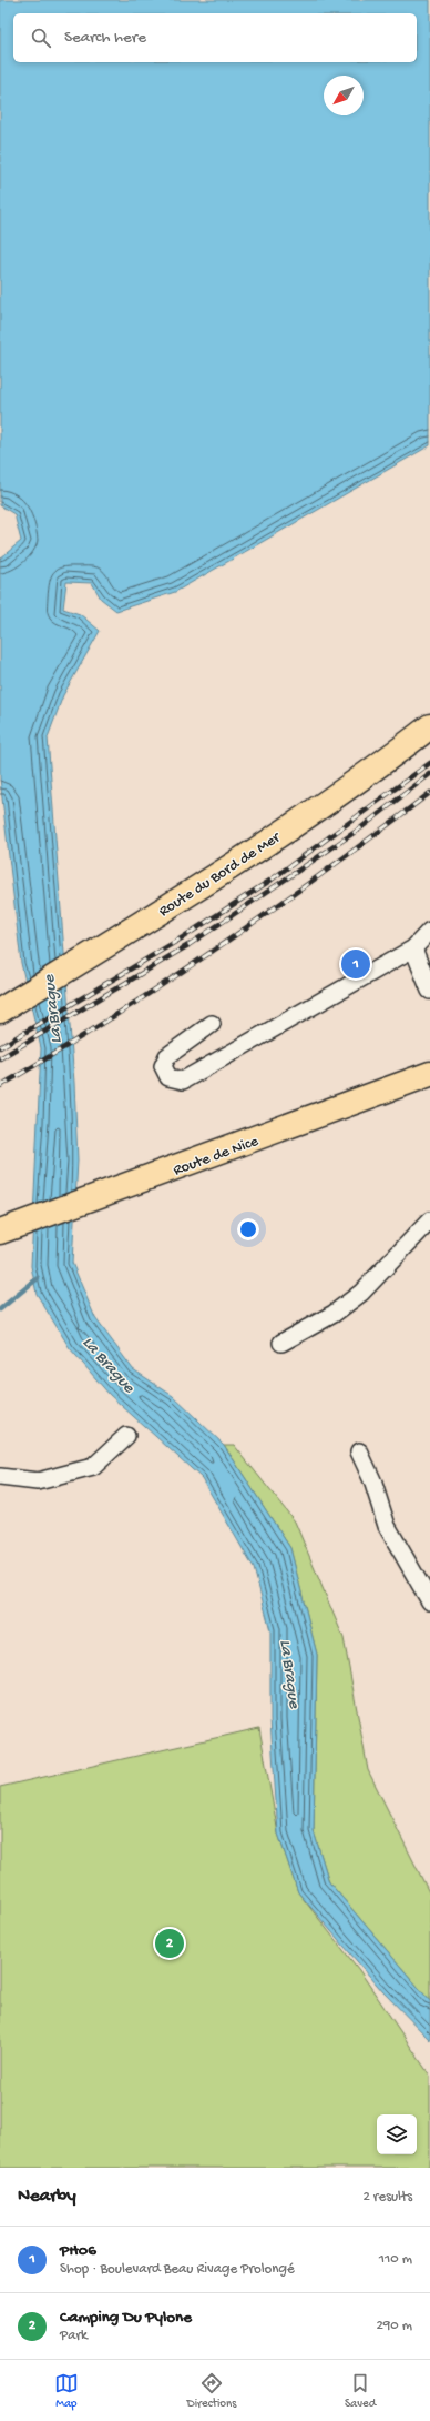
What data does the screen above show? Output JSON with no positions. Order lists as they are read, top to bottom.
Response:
{
  "streets": {
    "main road": ["Route du Bord de Mer", "Route de Nice"]
  },
  "water": ["La Brague"],
  "north": "bottom left",
  "page": {
    "search": "Search here",
    "pins": ["1", "2"],
    "heading": ["Nearby", "2 results"],
    "list": [
      {
        "mark": "1",
        "name": "PH06",
        "note": "Shop · Boulevard Beau Rivage Prolongé",
        "value": "110 m"
      },
      {
        "mark": "2",
        "name": "Camping Du Pylone",
        "note": "Park",
        "value": "290 m"
      }
    ],
    "nav": ["Map", "Directions", "Saved"]
  }
}
